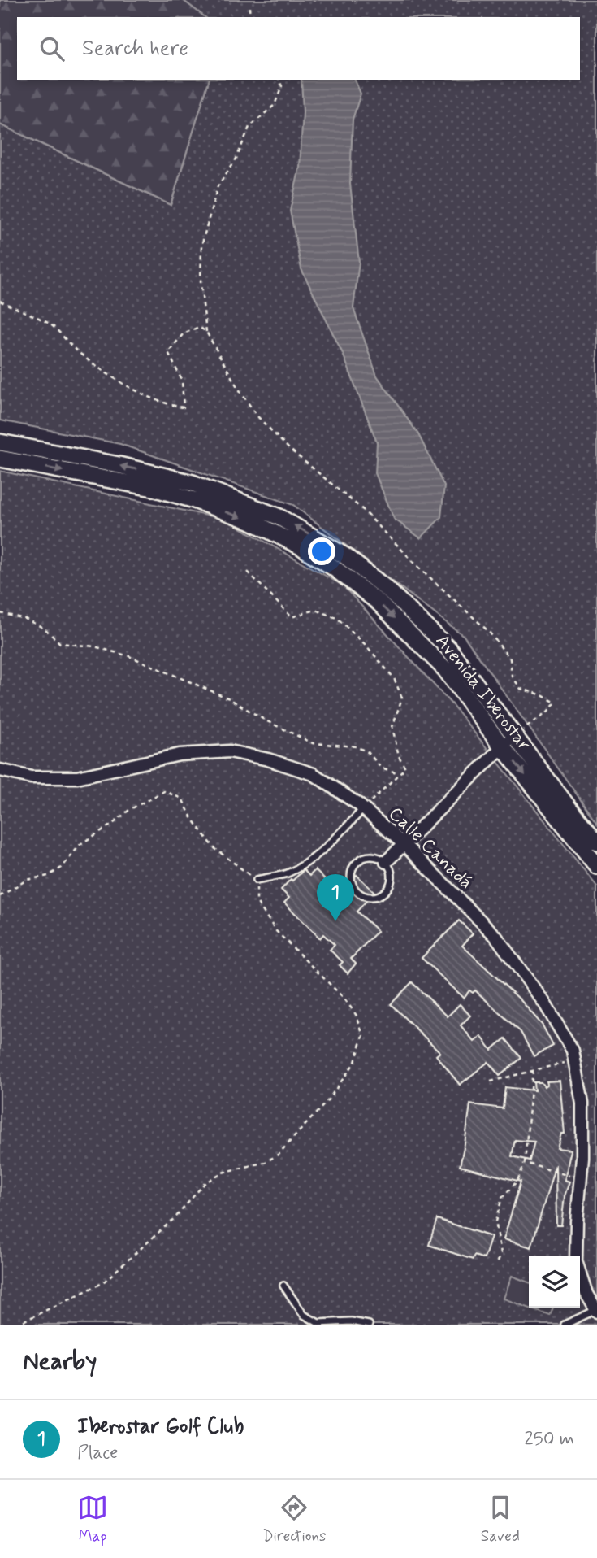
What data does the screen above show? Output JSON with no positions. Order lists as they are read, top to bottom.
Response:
{
  "streets": {
    "street": ["Avenida Iberostar", "Calle Canadá"]
  },
  "page": {
    "search": "Search here",
    "pins": "1",
    "heading": "Nearby",
    "list": [
      {
        "mark": "1",
        "name": "Iberostar Golf Club",
        "note": "Place",
        "value": "250 m"
      }
    ],
    "nav": ["Map", "Directions", "Saved"]
  }
}
